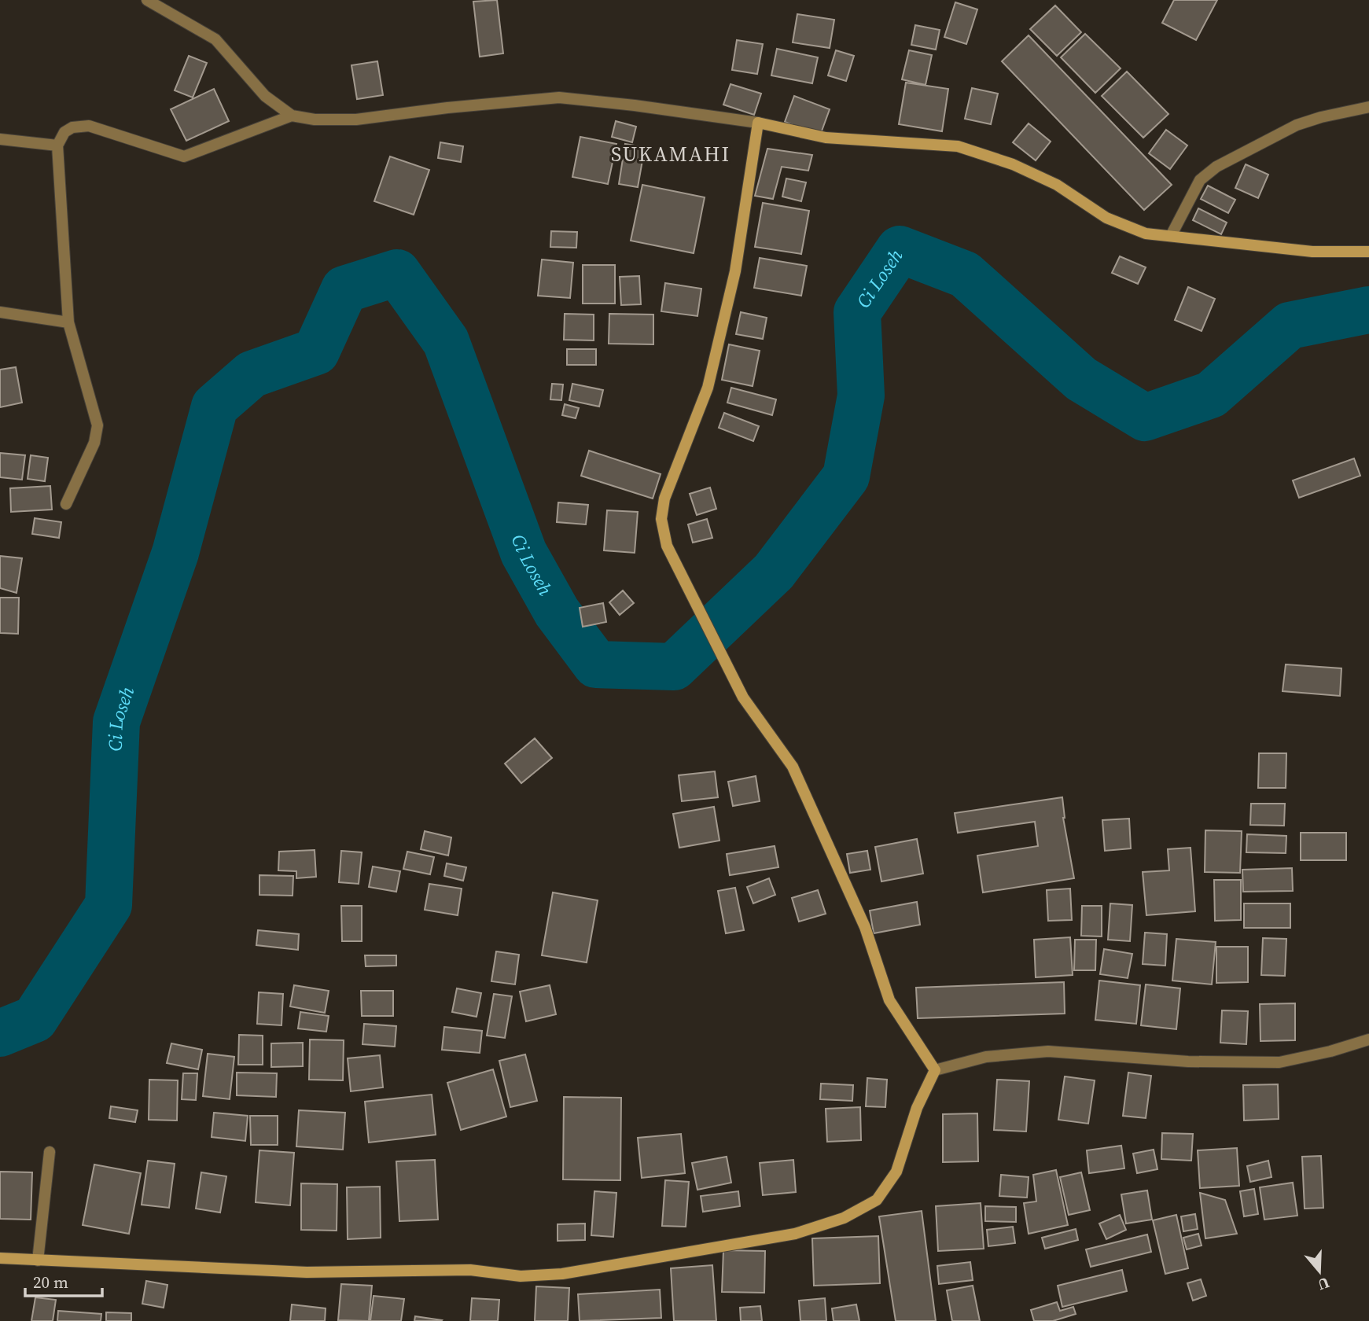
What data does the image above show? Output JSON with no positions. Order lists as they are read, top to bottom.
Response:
{
  "districts": ["SUKAMAHI"],
  "water": ["Ci Loseh"],
  "scale_bar": "20 m",
  "north": "bottom"
}
